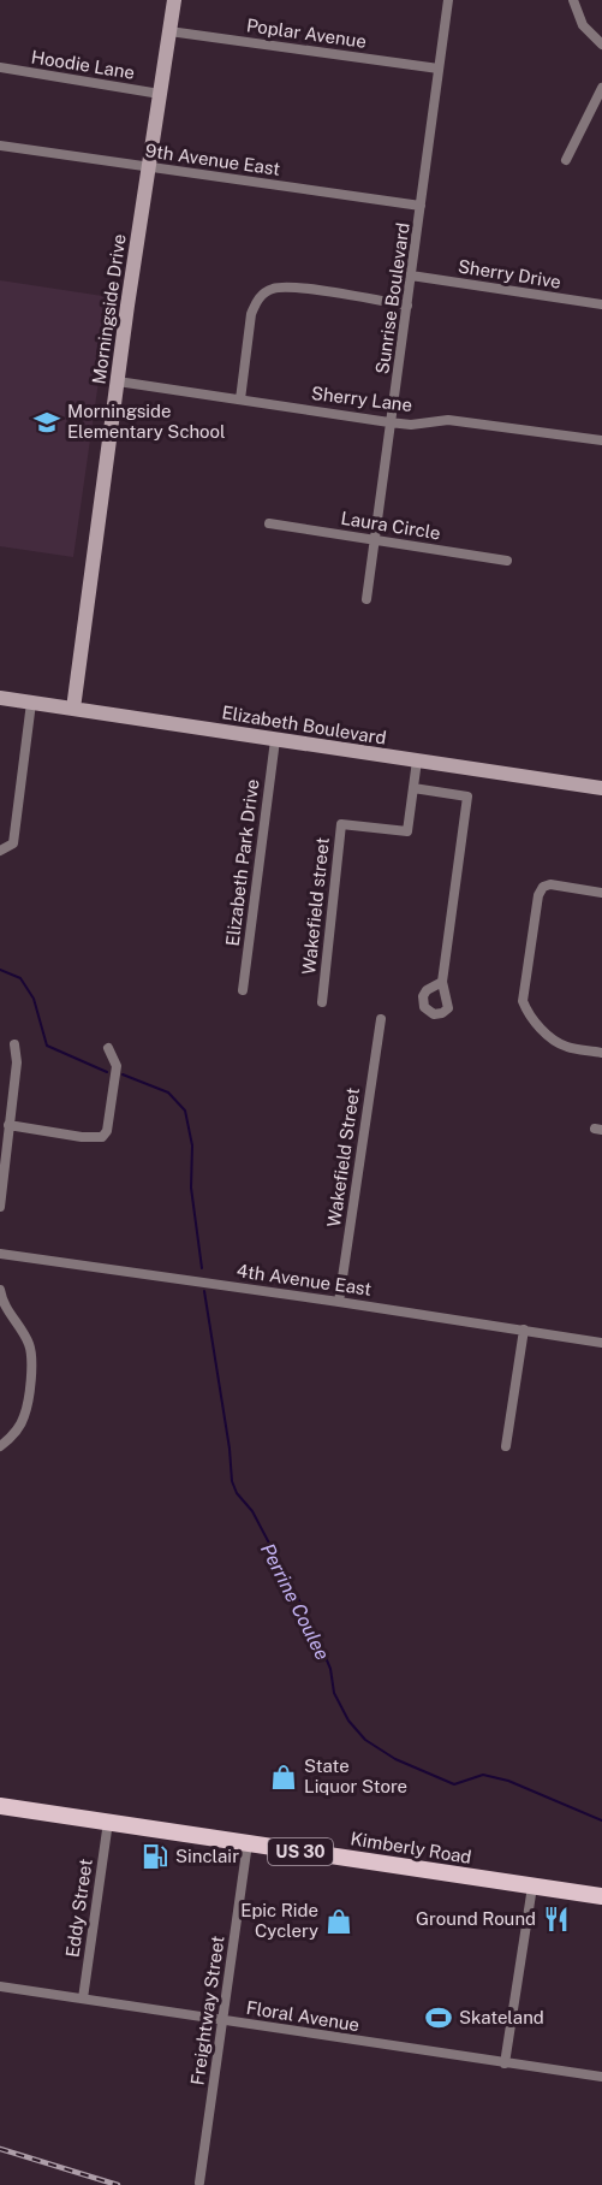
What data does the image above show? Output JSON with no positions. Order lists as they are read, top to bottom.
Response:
{
  "streets": {
    "main road": ["Kimberly Road", "US 30"],
    "street": [
      "Poplar Avenue",
      "Hoodie Lane",
      "9th Avenue East",
      "Sherry Drive",
      "Sunrise Boulevard",
      "Morningside Drive",
      "Sherry Lane",
      "Laura Circle",
      "Elizabeth Boulevard",
      "Elizabeth Park Drive",
      "Wakefield street",
      "Wakefield Street",
      "4th Avenue East",
      "Eddy Street",
      "Freightway Street",
      "Floral Avenue"
    ]
  },
  "crossings": [
    ["Poplar Avenue", "Sunrise Boulevard"],
    ["Poplar Avenue", "Morningside Drive"],
    ["Hoodie Lane", "Morningside Drive"],
    ["9th Avenue East", "Sunrise Boulevard"],
    ["9th Avenue East", "Morningside Drive"],
    ["Sherry Drive", "Sunrise Boulevard"],
    ["Sunrise Boulevard", "Sherry Lane"],
    ["Sunrise Boulevard", "Laura Circle"],
    ["Morningside Drive", "Sherry Lane"],
    ["Morningside Drive", "Elizabeth Boulevard"],
    ["Elizabeth Boulevard", "Elizabeth Park Drive"],
    ["Elizabeth Boulevard", "Wakefield street"],
    ["Wakefield Street", "4th Avenue East"],
    ["Kimberly Road", "Eddy Street"],
    ["Kimberly Road", "Freightway Street"],
    ["Eddy Street", "Floral Avenue"],
    ["Freightway Street", "Floral Avenue"]
  ],
  "water": ["Perrine Coulee"],
  "places": {
    "school or university": ["Morningside Elementary School"],
    "shop": ["State Liquor Store", "Epic Ride Cyclery"],
    "fuel station": ["Sinclair"],
    "restaurant": ["Ground Round"],
    "sports": ["Skateland"]
  }
}
